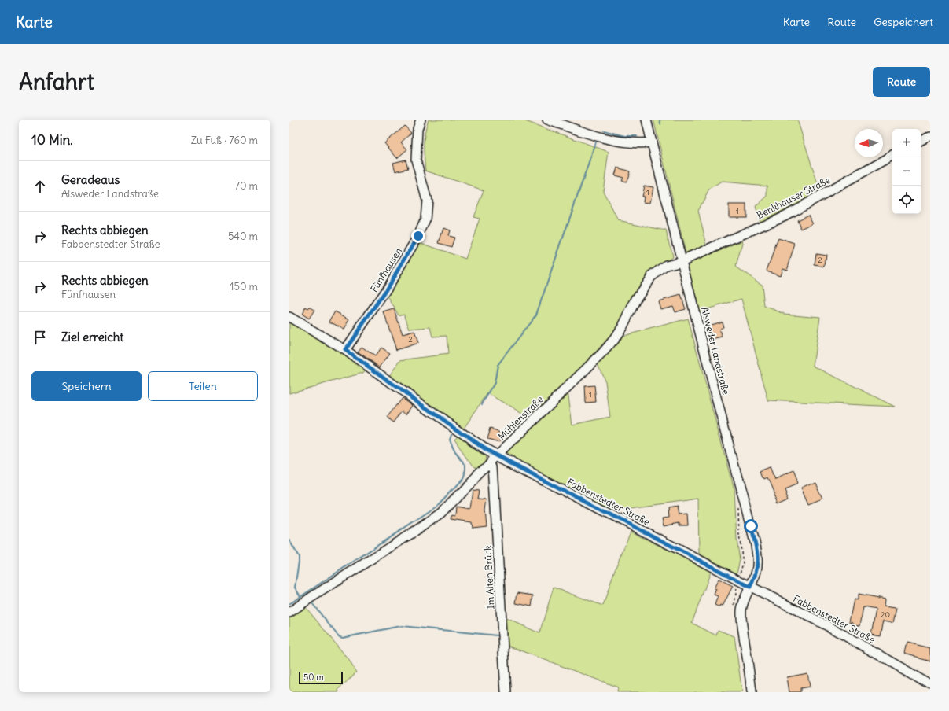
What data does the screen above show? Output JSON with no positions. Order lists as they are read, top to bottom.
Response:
{
  "streets": {
    "street": [
      "Benkhauser Straße",
      "Fünfhausen",
      "Alsweder Landstraße",
      "Mühlenstraße",
      "Fabbenstedter Straße",
      "Im Alten Brück"
    ]
  },
  "crossings": [
    ["Benkhauser Straße", "Alsweder Landstraße"],
    ["Benkhauser Straße", "Mühlenstraße"],
    ["Fünfhausen", "Fabbenstedter Straße"],
    ["Alsweder Landstraße", "Mühlenstraße"],
    ["Alsweder Landstraße", "Fabbenstedter Straße"],
    ["Mühlenstraße", "Fabbenstedter Straße"],
    ["Mühlenstraße", "Im Alten Brück"],
    ["Fabbenstedter Straße", "Im Alten Brück"]
  ],
  "house_numbers": [
    "1",
    "1",
    "2",
    "2",
    "1",
    "20"
  ],
  "scale_bar": "50 m",
  "north": "left",
  "page": {
    "header": "Karte",
    "nav": ["Karte", "Route", "Gespeichert"],
    "buttons": [
      "Route",
      ["Speichern", "Teilen"]
    ],
    "title": "Anfahrt",
    "heading": ["10 Min.", "Zu Fuß · 760 m"],
    "map_buttons": ["+", "−"],
    "list": [
      ["Geradeaus", "Alsweder Landstraße", "70 m"],
      ["Rechts abbiegen", "Fabbenstedter Straße", "540 m"],
      ["Rechts abbiegen", "Fünfhausen", "150 m"],
      "Ziel erreicht"
    ],
    "scale": "50 m"
  }
}
